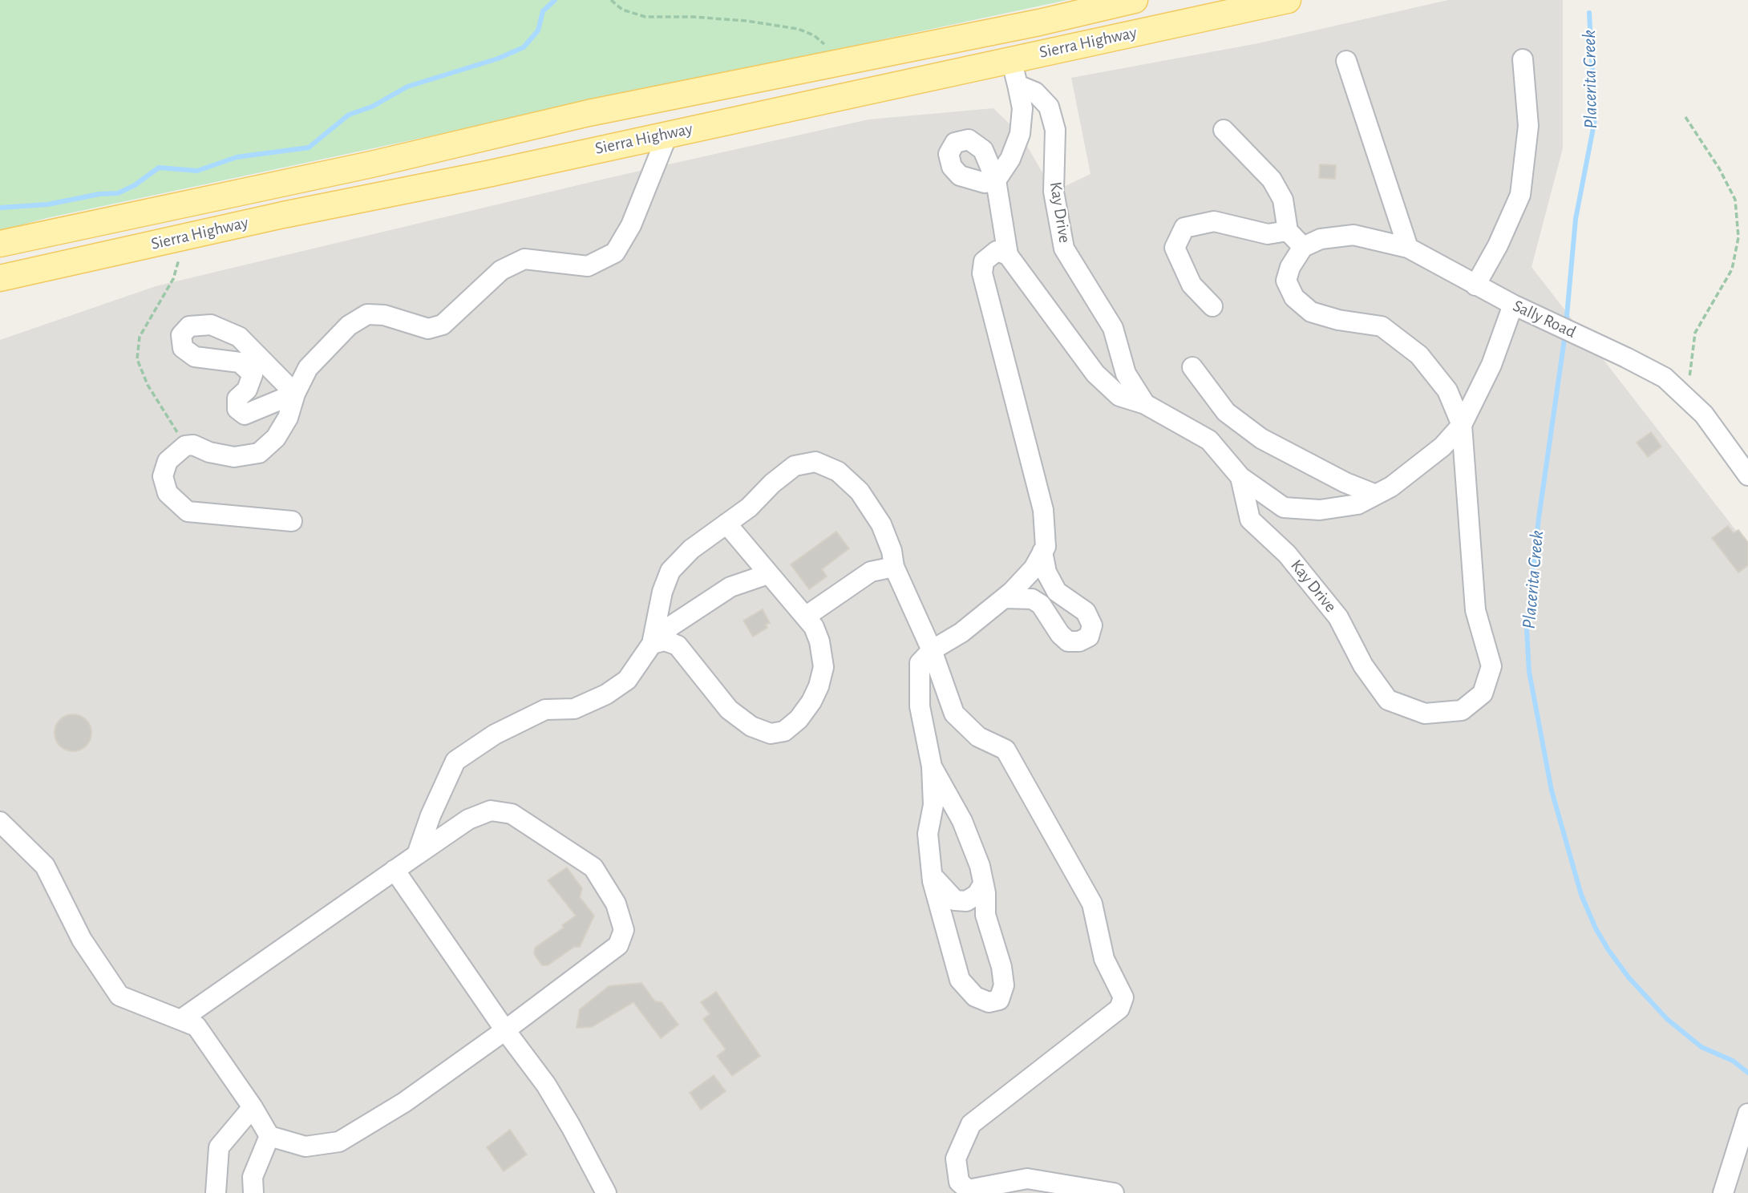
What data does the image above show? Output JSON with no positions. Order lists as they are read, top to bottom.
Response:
{
  "streets": {
    "main road": ["Sierra Highway"],
    "street": ["Kay Drive", "Sally Road"]
  },
  "water": ["Placerita Creek"]
}
